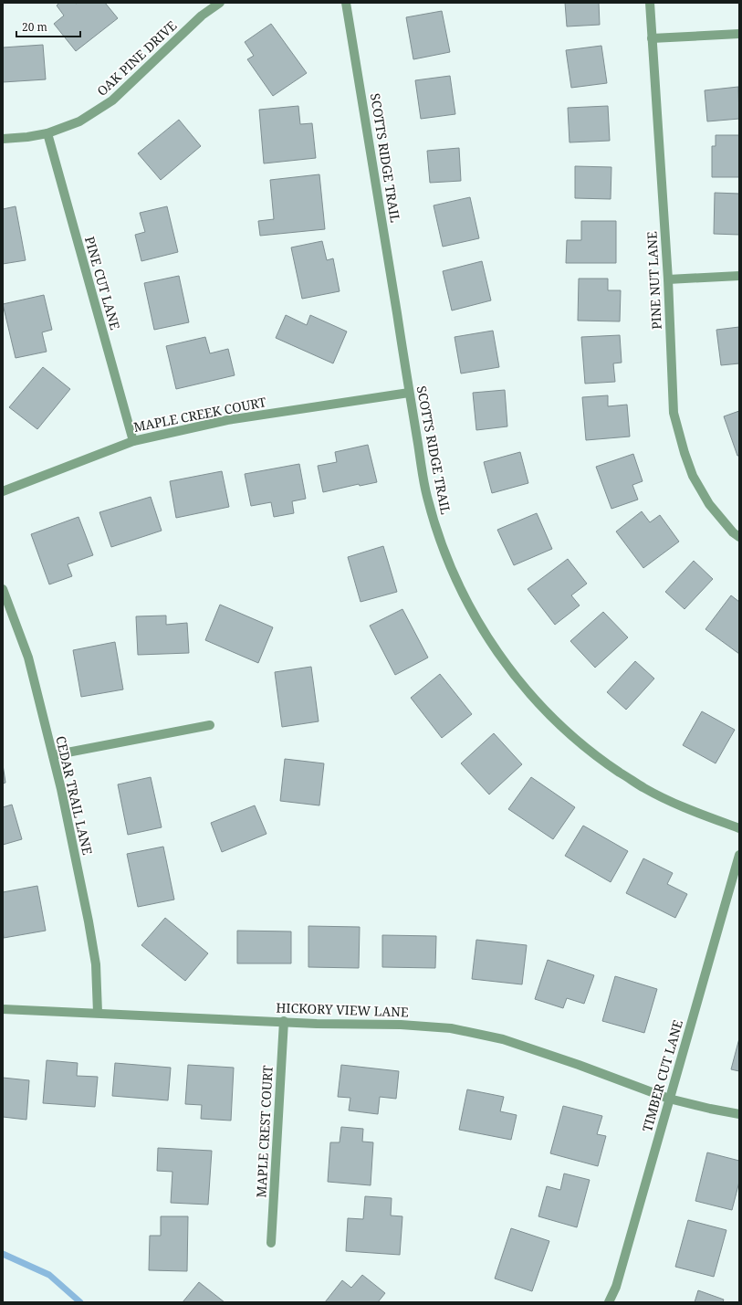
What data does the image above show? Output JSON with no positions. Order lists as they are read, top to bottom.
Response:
{
  "streets": {
    "street": [
      "OAK PINE DRIVE",
      "SCOTTS RIDGE TRAIL",
      "PINE NUT LANE",
      "PINE CUT LANE",
      "MAPLE CREEK COURT",
      "CEDAR TRAIL LANE",
      "HICKORY VIEW LANE",
      "TIMBER CUT LANE",
      "MAPLE CREST COURT"
    ]
  },
  "crossings": [
    ["OAK PINE DRIVE", "PINE CUT LANE"],
    ["SCOTTS RIDGE TRAIL", "MAPLE CREEK COURT"],
    ["PINE CUT LANE", "MAPLE CREEK COURT"],
    ["CEDAR TRAIL LANE", "HICKORY VIEW LANE"],
    ["HICKORY VIEW LANE", "TIMBER CUT LANE"],
    ["HICKORY VIEW LANE", "MAPLE CREST COURT"]
  ],
  "scale_bar": "20 m"
}
